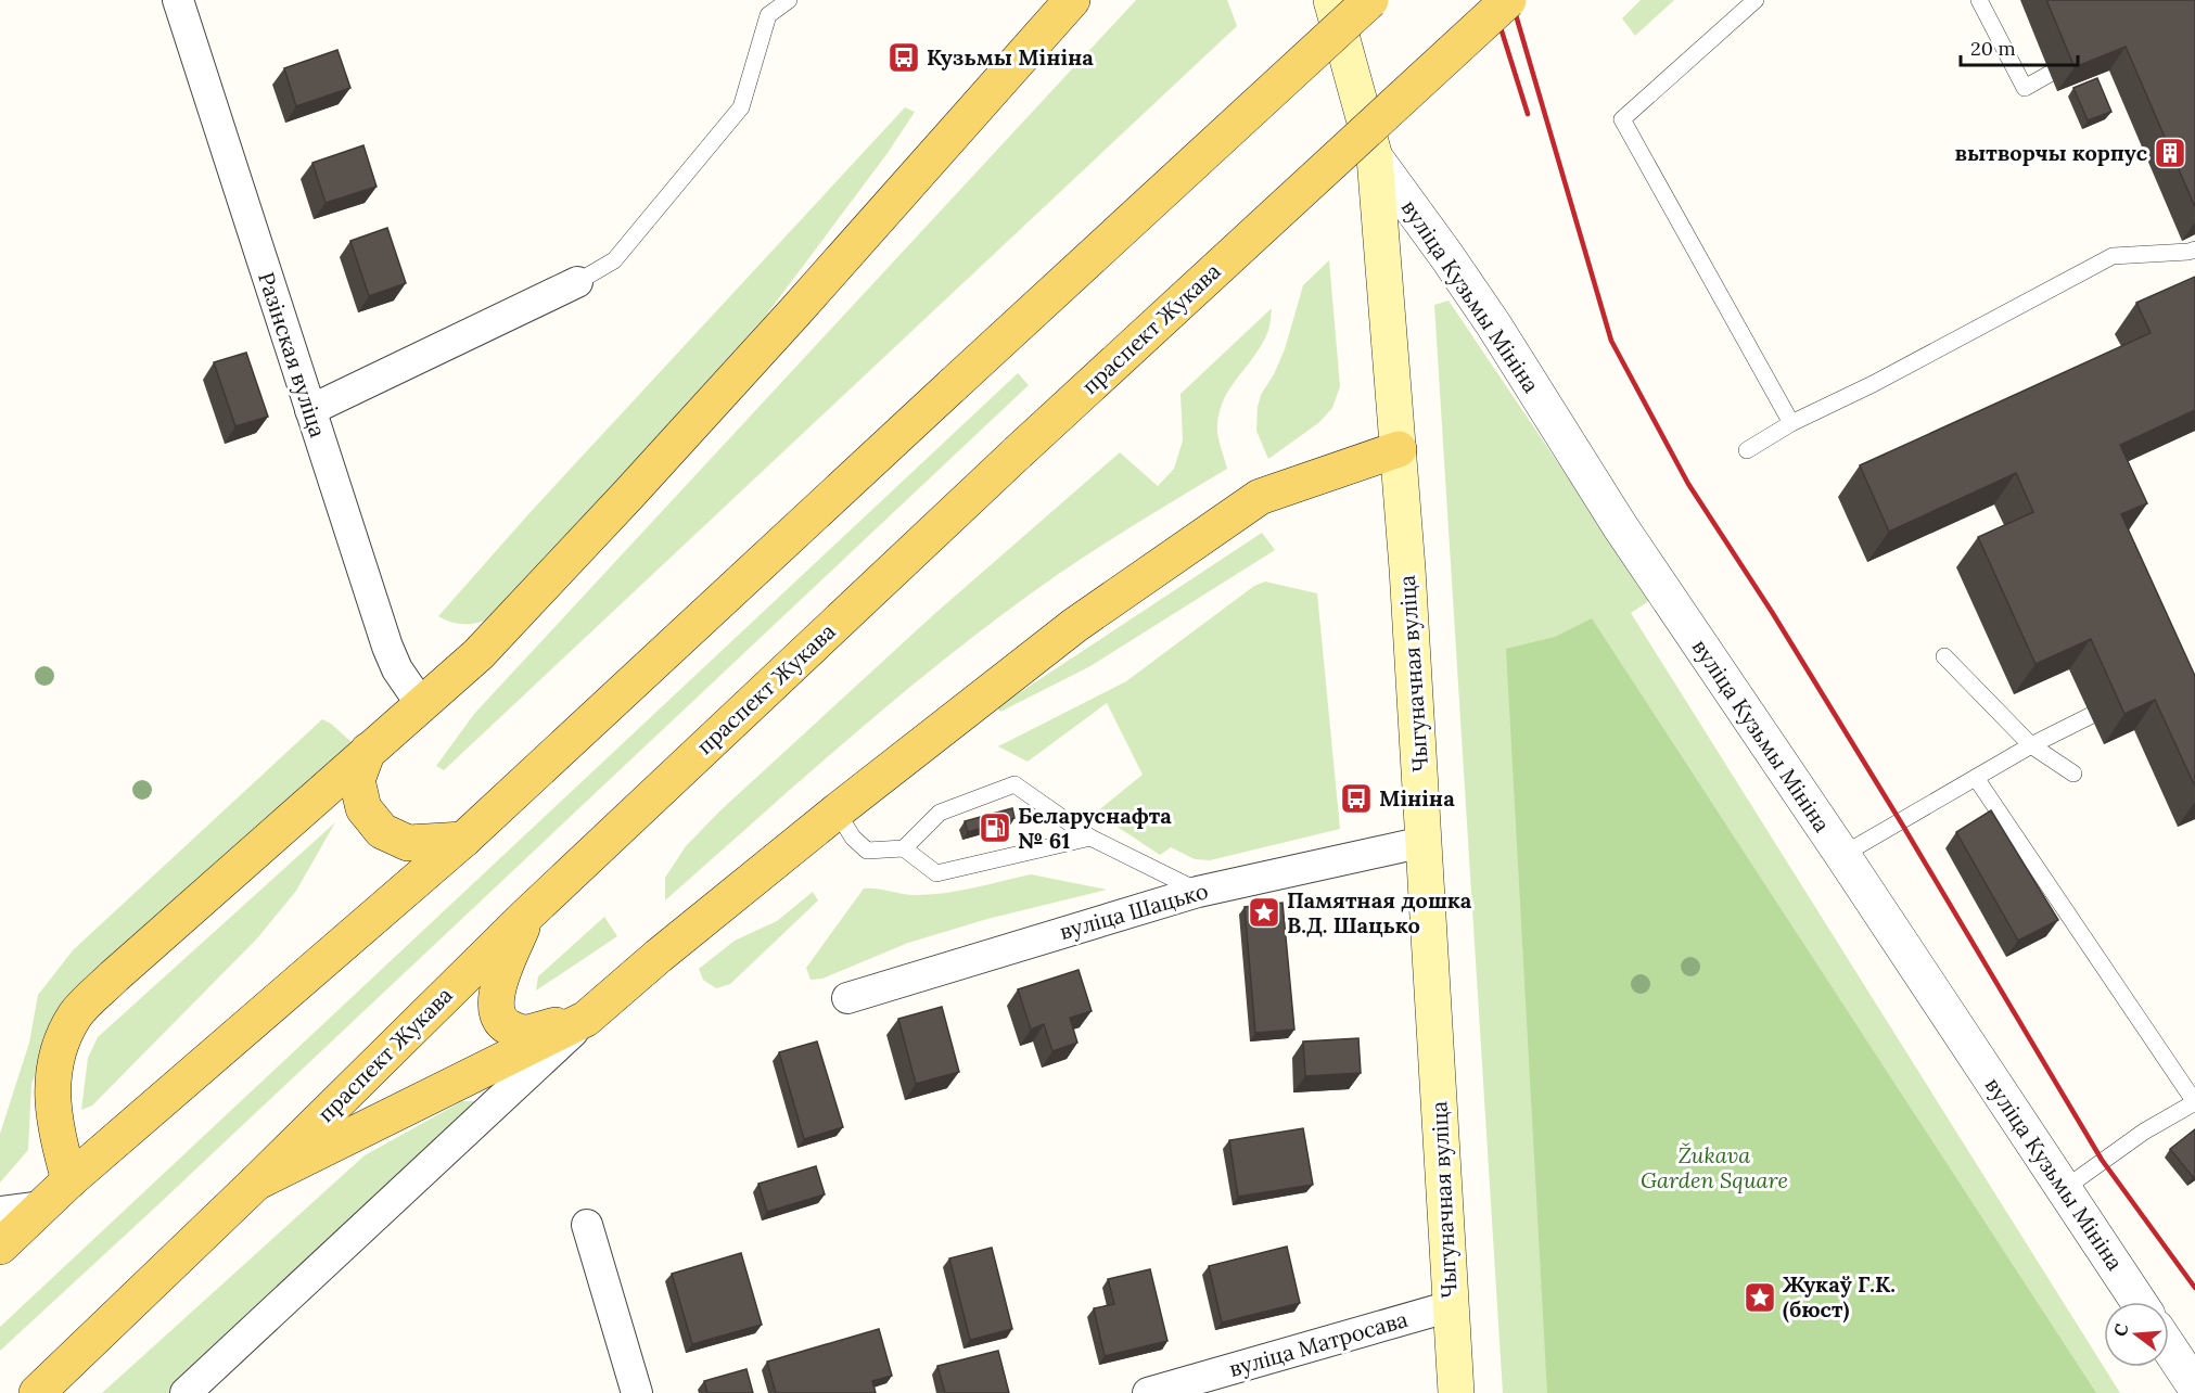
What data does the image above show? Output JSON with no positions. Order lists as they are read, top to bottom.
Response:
{
  "streets": {
    "main road": ["праспект Жукава", "Чыгуначная вуліца"],
    "street": [
      "вуліца Кузьмы Мініна",
      "Разінская вуліца",
      "вуліца Шацько",
      "вуліца Матросава"
    ]
  },
  "crossings": [
    ["вуліца Кузьмы Мініна", "Чыгуначная вуліца"],
    ["Чыгуначная вуліца", "вуліца Шацько"],
    ["Чыгуначная вуліца", "вуліца Матросава"]
  ],
  "parks": ["Žukava Garden Square"],
  "places": {
    "bus stop": ["Кузьмы Мініна", "Мініна"],
    "building": ["вытворчы корпус"],
    "fuel station": ["Беларуснафта № 61"],
    "place": ["Памятная дошка В.Д. Шацько", "Жукаў Г.К. (бюст)"]
  },
  "scale_bar": "20 m",
  "north": "left"
}
